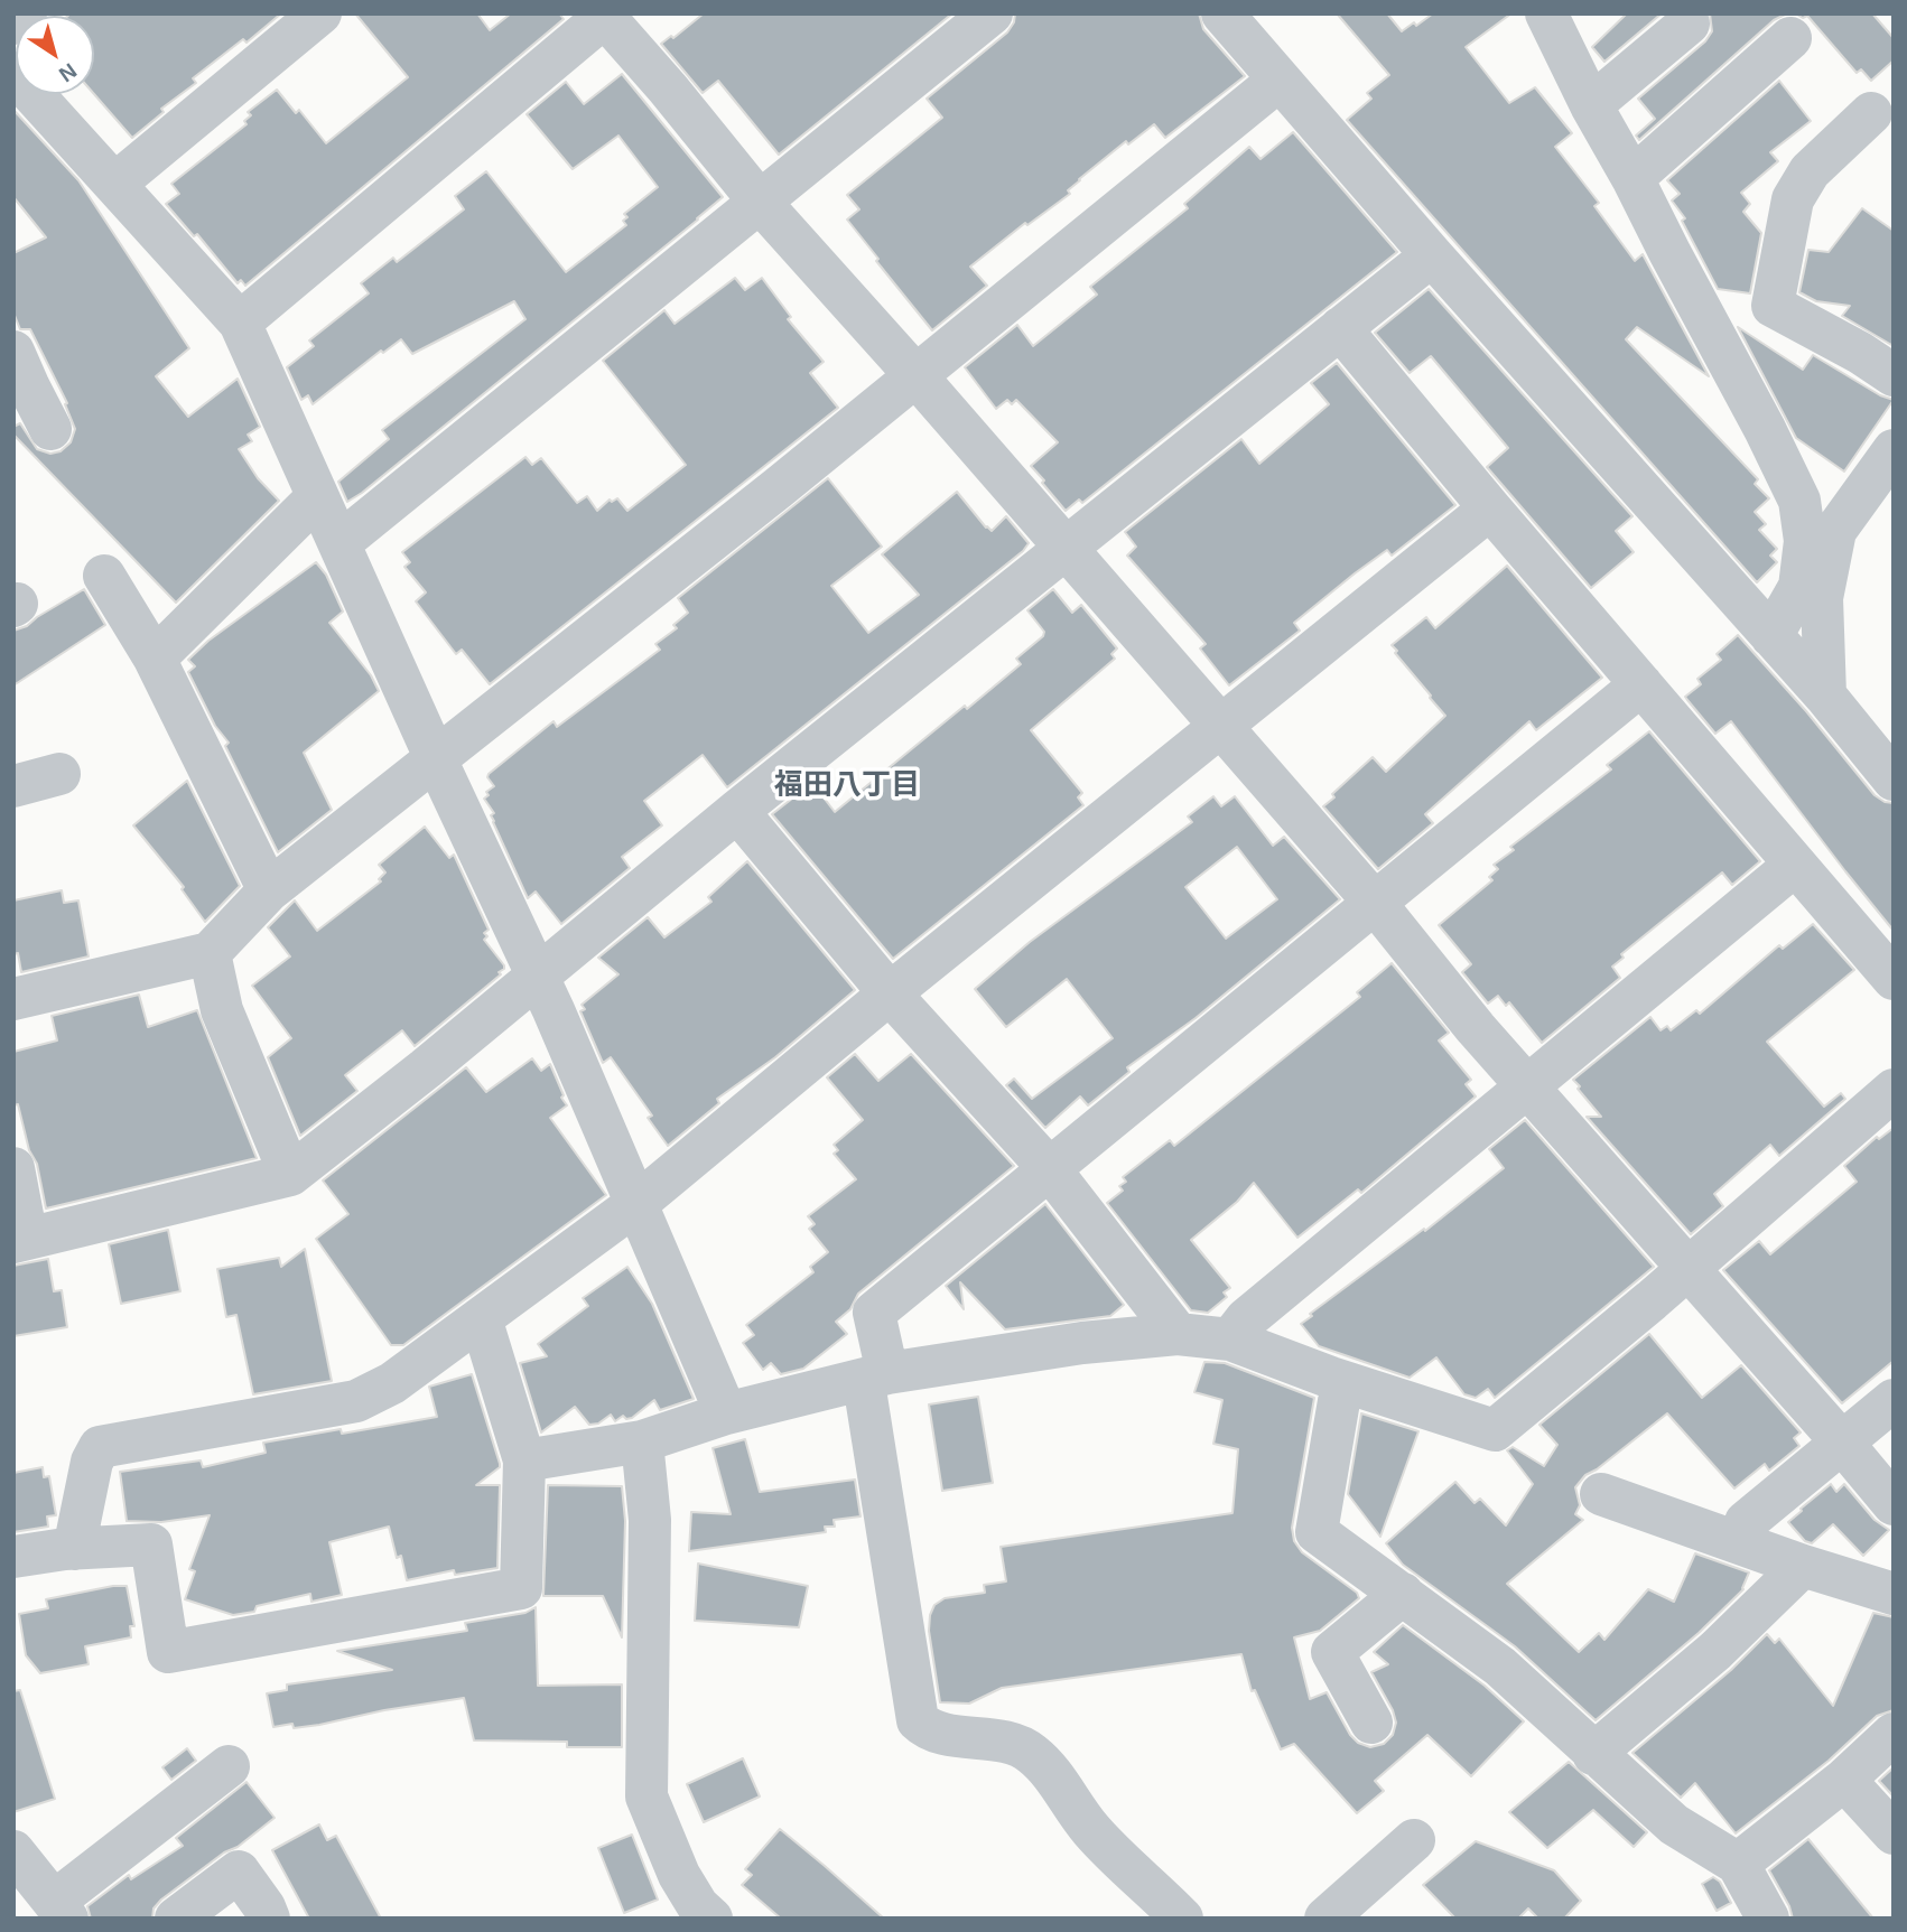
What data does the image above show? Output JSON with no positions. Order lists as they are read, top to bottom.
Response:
{
  "districts": ["福田八丁目"],
  "north": "bottom right"
}
